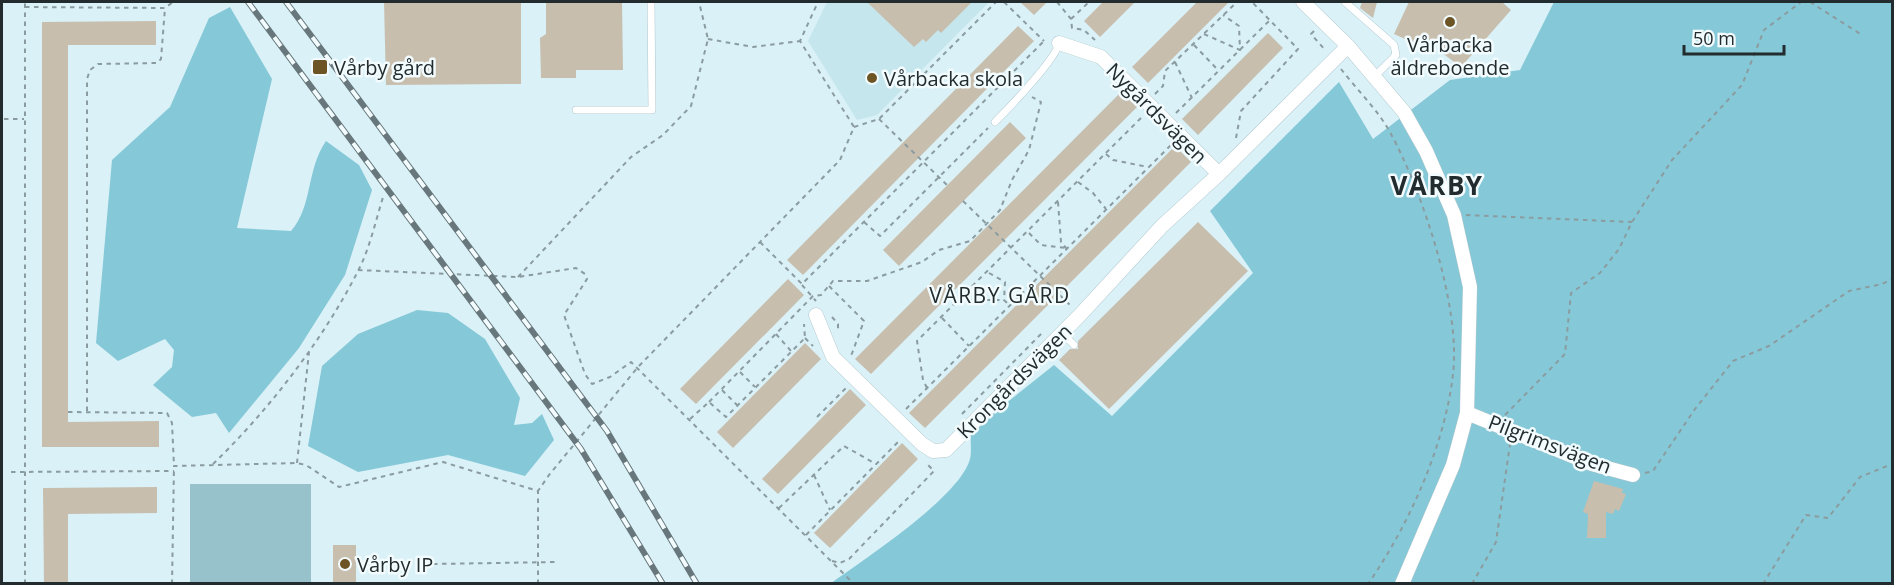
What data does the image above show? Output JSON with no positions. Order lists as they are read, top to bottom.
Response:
{
  "streets": {
    "street": ["Nygårdsvägen", "Krongårdsvägen", "Pilgrimsvägen"]
  },
  "crossings": [
    ["Nygårdsvägen", "Krongårdsvägen"]
  ],
  "districts": ["VÅRBY", "VÅRBY GÅRD"],
  "places": {
    "other": ["Vårbacka äldreboende", "Vårbacka skola", "Vårby IP"],
    "transit": ["Vårby gård"]
  },
  "scale_bar": "50 m"
}
